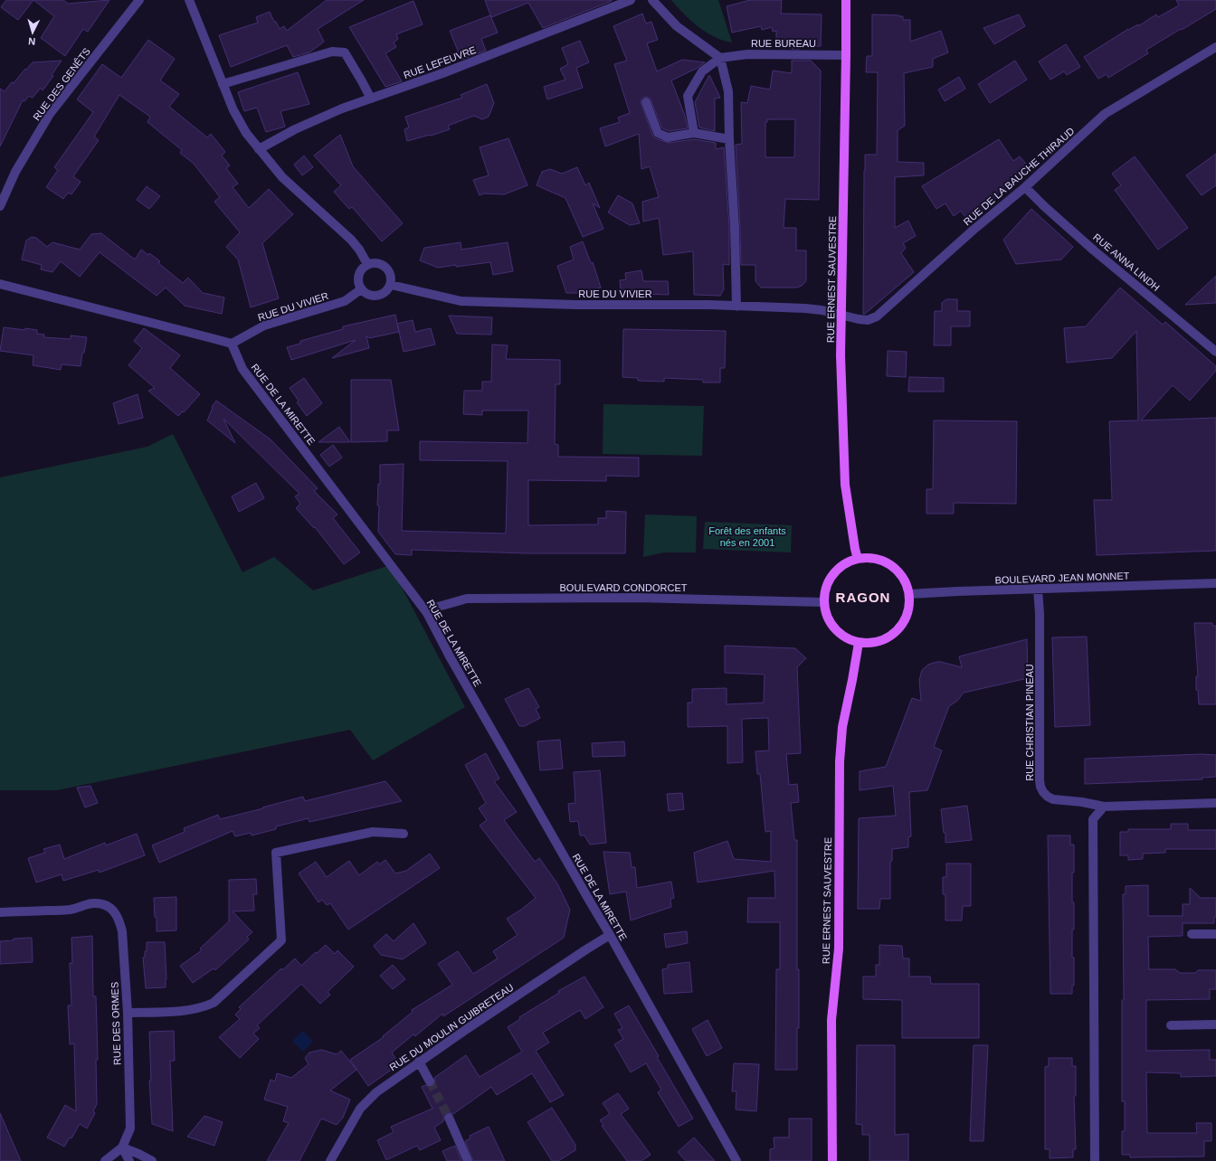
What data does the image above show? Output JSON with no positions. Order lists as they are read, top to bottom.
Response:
{
  "streets": {
    "main road": ["RUE ERNEST SAUVESTRE"],
    "street": [
      "RUE BUREAU",
      "RUE LEFEUVRE",
      "RUE DES GENÊTS",
      "RUE DE LA BAUCHE THIRAUD",
      "RUE ANNA LINDH",
      "RUE DU VIVIER",
      "RUE DE LA MIRETTE",
      "BOULEVARD JEAN MONNET",
      "BOULEVARD CONDORCET",
      "RUE CHRISTIAN PINEAU",
      "RUE DES ORMES",
      "RUE DU MOULIN GUIBRETEAU"
    ]
  },
  "crossings": [
    ["RUE BUREAU", "RUE ERNEST SAUVESTRE"],
    ["RUE DE LA BAUCHE THIRAUD", "RUE ANNA LINDH"],
    ["RUE DE LA BAUCHE THIRAUD", "RUE ERNEST SAUVESTRE"],
    ["RUE DE LA BAUCHE THIRAUD", "RUE DU VIVIER"],
    ["RUE ERNEST SAUVESTRE", "RUE DU VIVIER"],
    ["RUE ERNEST SAUVESTRE", "BOULEVARD JEAN MONNET"],
    ["RUE ERNEST SAUVESTRE", "BOULEVARD CONDORCET"],
    ["RUE DU VIVIER", "RUE DE LA MIRETTE"],
    ["RUE DE LA MIRETTE", "BOULEVARD CONDORCET"],
    ["RUE DE LA MIRETTE", "RUE DU MOULIN GUIBRETEAU"],
    ["BOULEVARD JEAN MONNET", "BOULEVARD CONDORCET"],
    ["BOULEVARD JEAN MONNET", "RUE CHRISTIAN PINEAU"]
  ],
  "districts": ["RAGON"],
  "parks": ["Forêt des enfants nés en 2001"],
  "north": "bottom"
}
